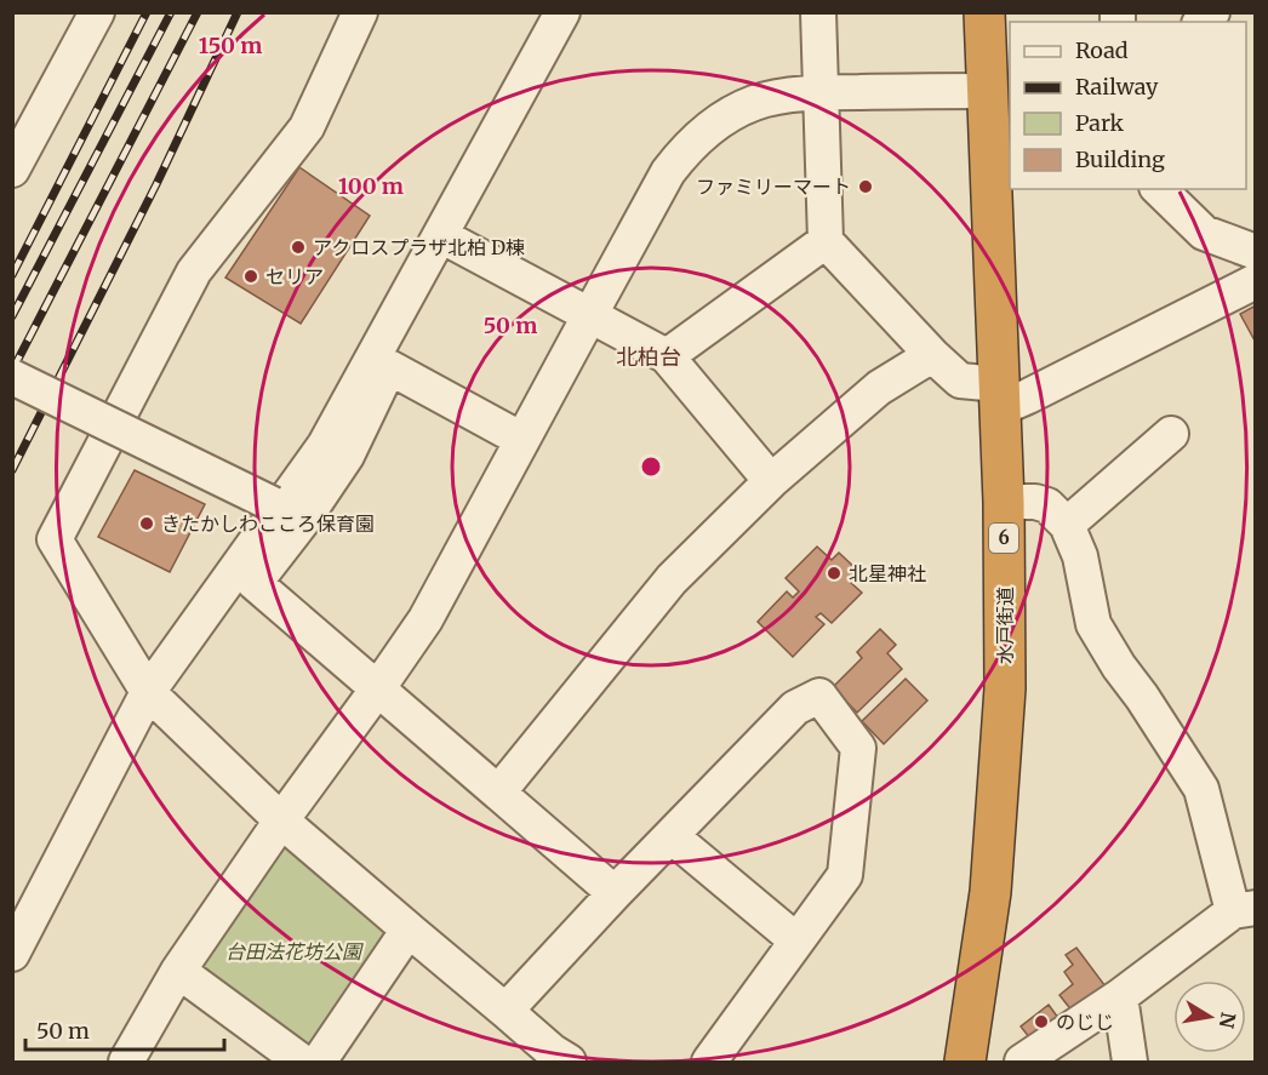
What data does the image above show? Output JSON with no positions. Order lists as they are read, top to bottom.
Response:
{
  "streets": {
    "highway": ["6", "水戸街道"]
  },
  "districts": ["北柏台"],
  "parks": ["台田法花坊公園"],
  "places": [
    "ファミリーマート",
    "アクロスプラザ北柏 D棟",
    "セリア",
    "きたかしわこころ保育園",
    "北星神社",
    "のじじ"
  ],
  "legend": [
    "Road",
    "Railway",
    "Park",
    "Building"
  ],
  "scale_bar": "50 m",
  "north": "right",
  "rings": ["150 m", "100 m", "50 m"]
}
